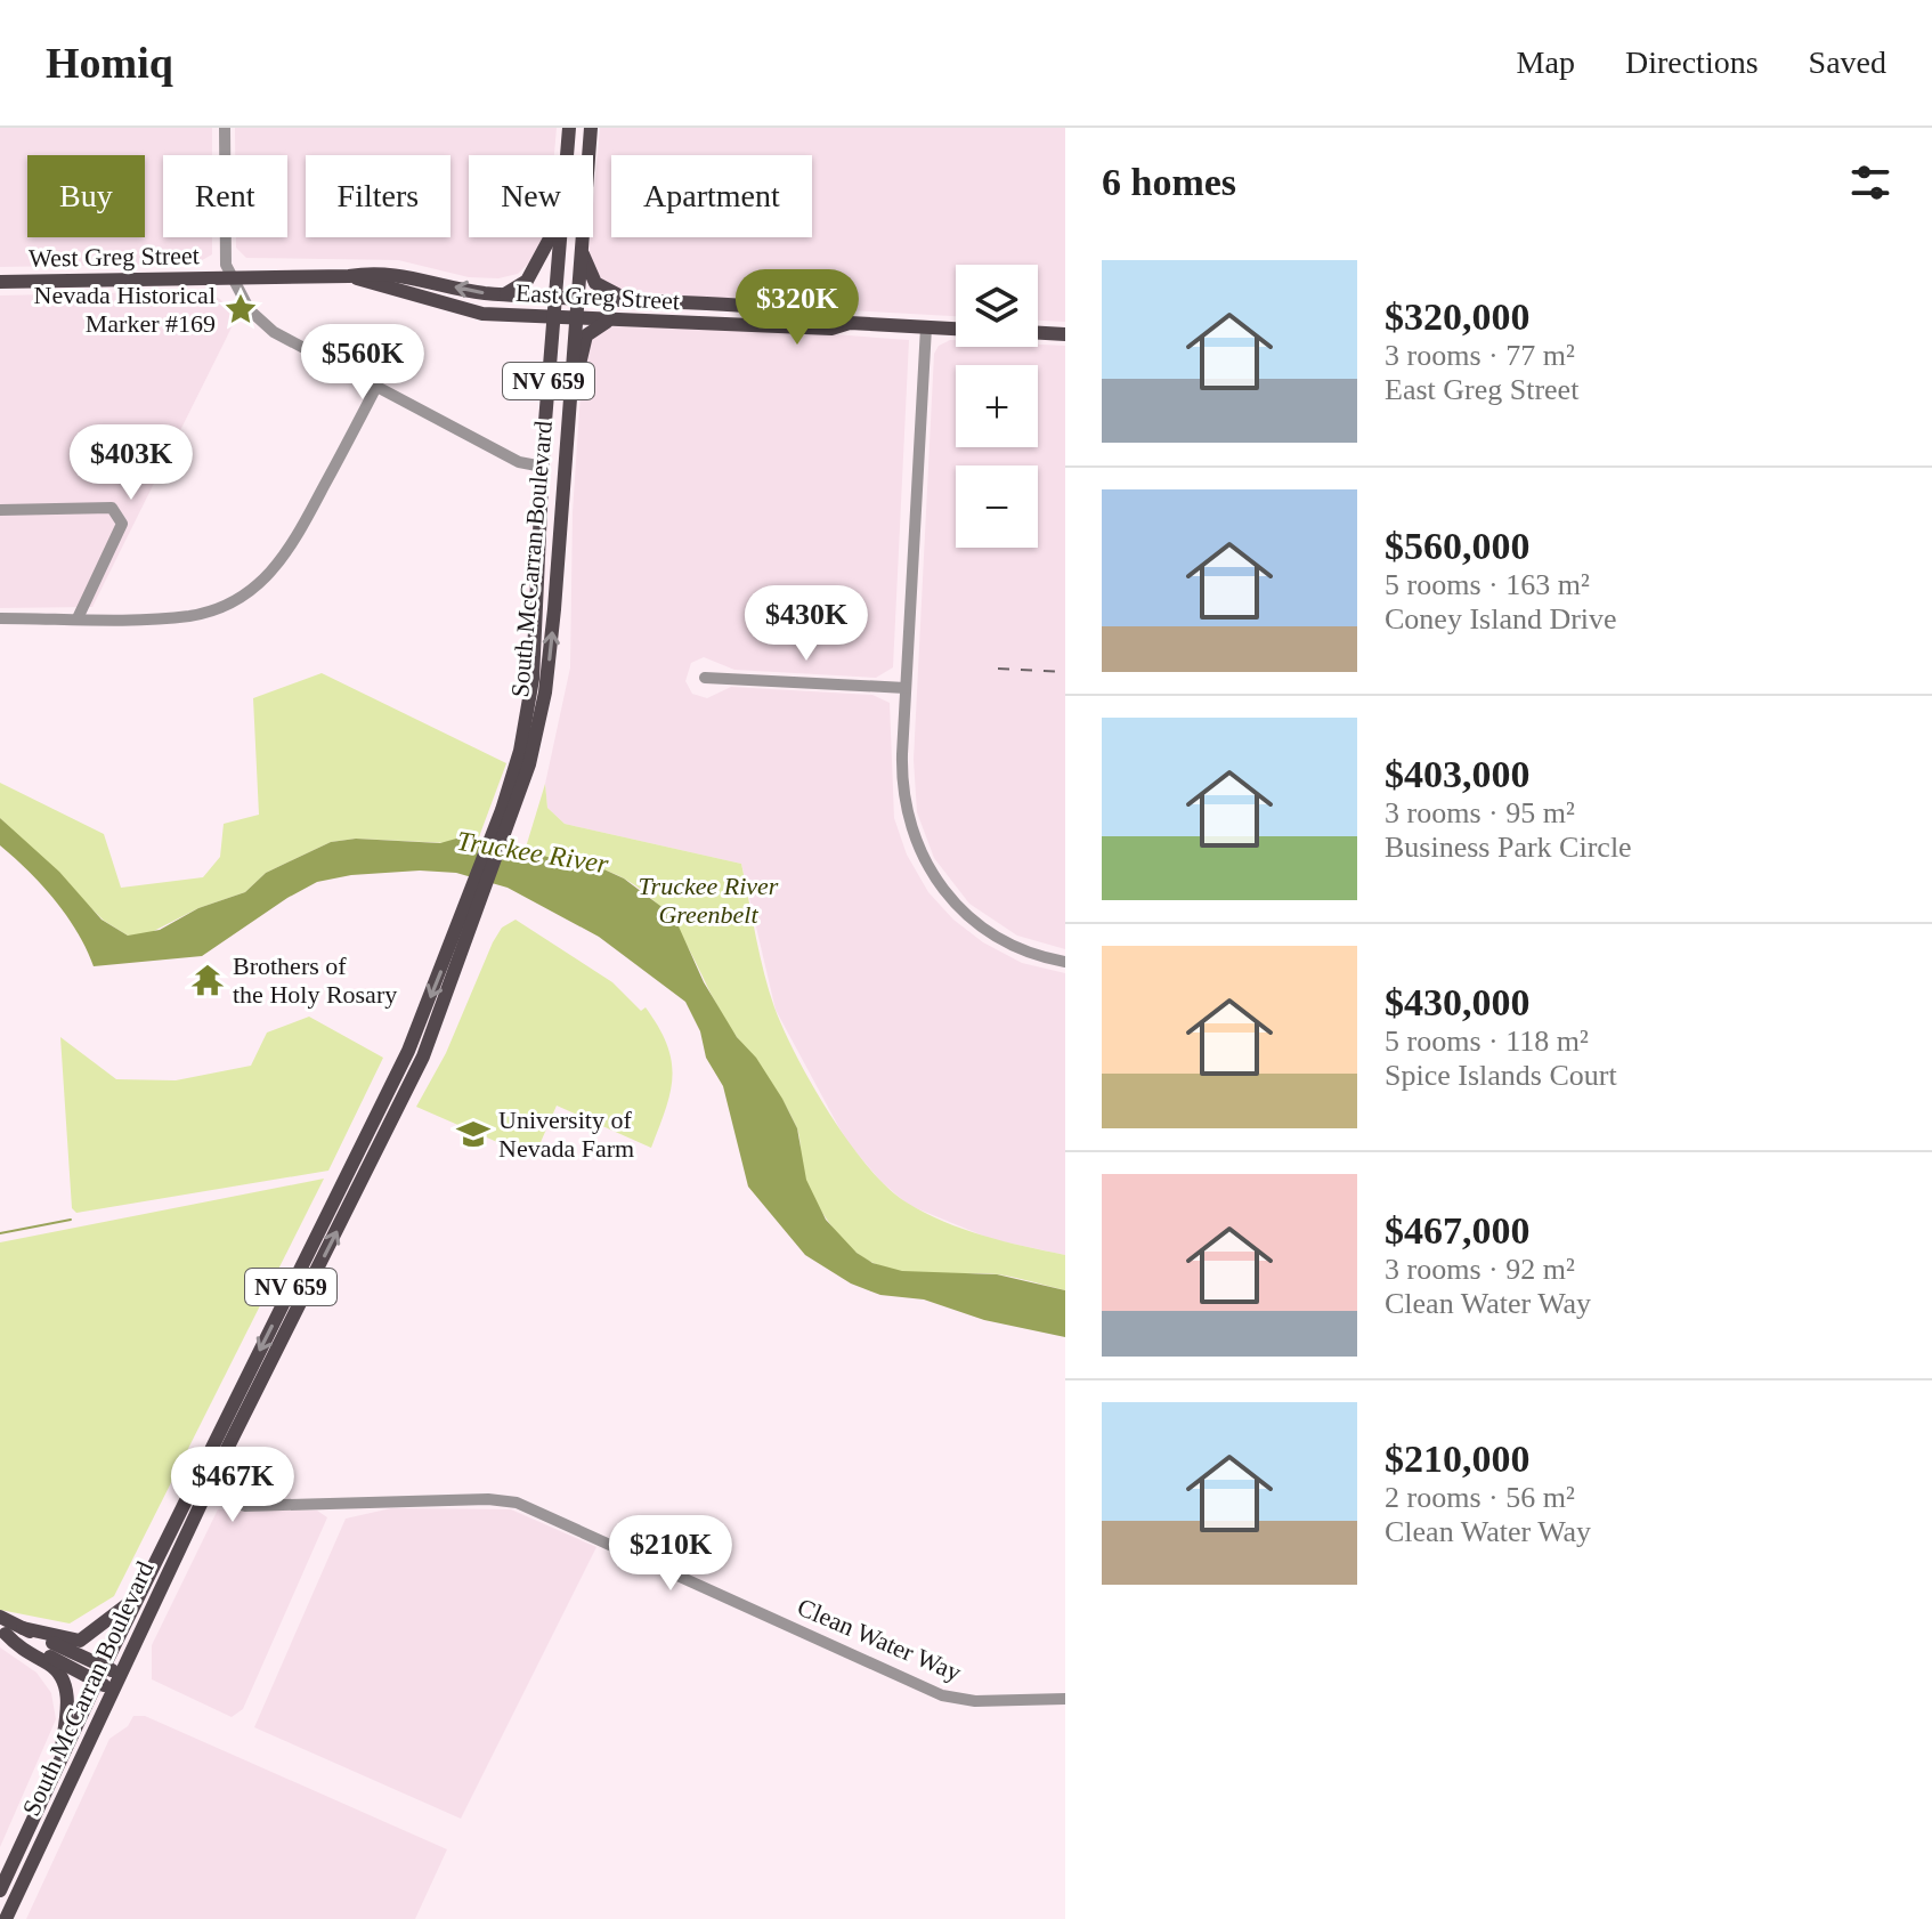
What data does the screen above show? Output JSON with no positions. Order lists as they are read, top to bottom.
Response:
{
  "streets": {
    "main road": [
      "West Greg Street",
      "East Greg Street",
      "NV 659",
      "South McCarran Boulevard"
    ],
    "street": ["Clean Water Way"]
  },
  "crossings": [
    ["West Greg Street", "East Greg Street"],
    ["East Greg Street", "South McCarran Boulevard"],
    ["South McCarran Boulevard", "Clean Water Way"]
  ],
  "water": ["Truckee River"],
  "parks": ["Truckee River Greenbelt"],
  "places": {
    "place": ["Nevada Historical Marker #169"],
    "temple": ["Brothers of the Holy Rosary"],
    "school or university": ["University of Nevada Farm"]
  },
  "page": {
    "header": "Homiq",
    "nav": ["Map", "Directions", "Saved"],
    "heading": "6 homes",
    "chip": [
      "Buy",
      "Rent",
      "Filters",
      "New",
      "Apartment"
    ],
    "list": [
      {
        "name": "$320,000",
        "note": "3 rooms · 77 m² · East Greg Street"
      },
      {
        "name": "$560,000",
        "note": "5 rooms · 163 m² · Coney Island Drive"
      },
      {
        "name": "$403,000",
        "note": "3 rooms · 95 m² · Business Park Circle"
      },
      {
        "name": "$430,000",
        "note": "5 rooms · 118 m² · Spice Islands Court"
      },
      {
        "name": "$467,000",
        "note": "3 rooms · 92 m² · Clean Water Way"
      },
      {
        "name": "$210,000",
        "note": "2 rooms · 56 m² · Clean Water Way"
      }
    ],
    "map_buttons": ["+", "−"],
    "price": [
      "$320K",
      "$560K",
      "$403K",
      "$430K",
      "$467K",
      "$210K"
    ]
  }
}
